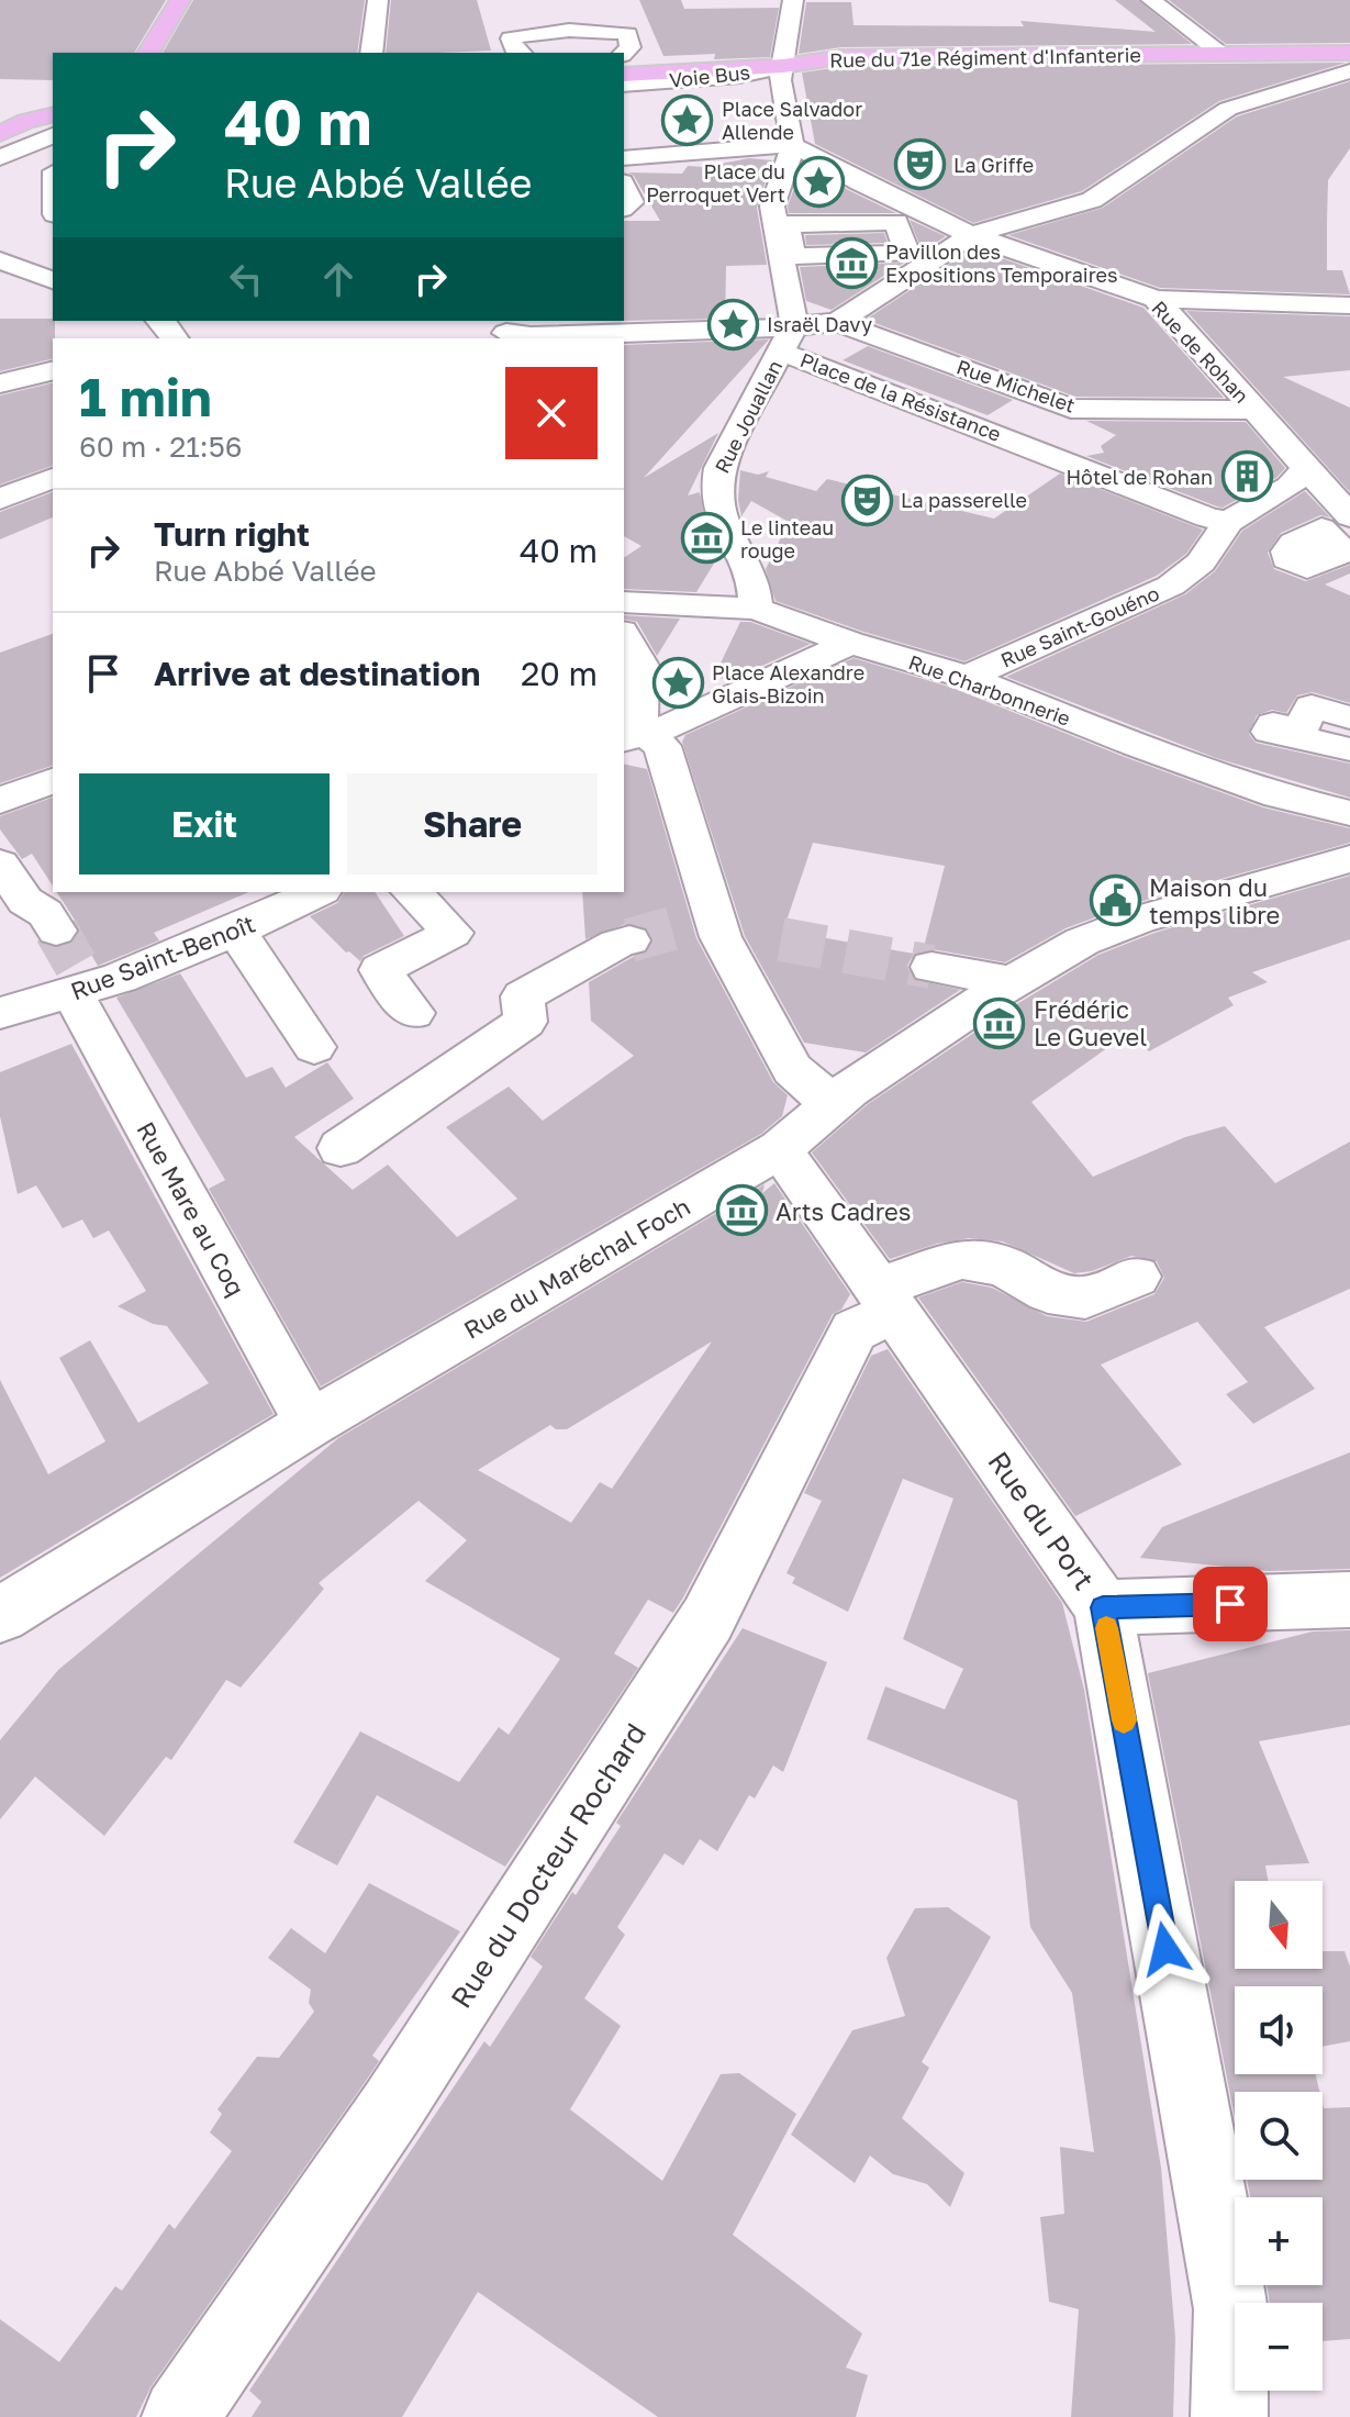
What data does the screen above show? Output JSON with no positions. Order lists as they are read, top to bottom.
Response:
{
  "streets": {
    "main road": ["Rue du 71e Régiment d'Infanterie"],
    "street": [
      "Voie Bus",
      "Rue de Rohan",
      "Rue Michelet",
      "Place de la Résistance",
      "Rue Jouallan",
      "Rue Saint-Gouéno",
      "Rue Charbonnerie",
      "Rue Saint-Benoît",
      "Rue Mare au Coq",
      "Rue du Maréchal Foch",
      "Rue du Port",
      "Rue du Docteur Rochard"
    ]
  },
  "crossings": [
    ["Rue du 71e Régiment d'Infanterie", "Voie Bus"],
    ["Rue de Rohan", "Rue Michelet"],
    ["Rue de Rohan", "Rue Saint-Gouéno"],
    ["Place de la Résistance", "Rue Jouallan"],
    ["Place de la Résistance", "Rue Saint-Gouéno"],
    ["Rue Jouallan", "Rue Charbonnerie"],
    ["Rue Saint-Gouéno", "Rue Charbonnerie"],
    ["Rue Saint-Benoît", "Rue Mare au Coq"],
    ["Rue Mare au Coq", "Rue du Maréchal Foch"],
    ["Rue du Maréchal Foch", "Rue du Port"],
    ["Rue du Port", "Rue du Docteur Rochard"]
  ],
  "places": {
    "place": [
      "Place Salvador Allende",
      "Place du Perroquet Vert",
      "Israël Davy",
      "Place Alexandre Glais-Bizoin"
    ],
    "theatre": ["La Griffe", "La passerelle"],
    "museum": [
      "Pavillon des Expositions Temporaires",
      "Le linteau rouge",
      "Frédéric Le Guevel",
      "Arts Cadres"
    ],
    "building": ["Hôtel de Rohan"],
    "public building": ["Maison du temps libre"]
  },
  "north": "bottom",
  "page": {
    "turn": ["40 m", "Rue Abbé Vallée"],
    "heading": ["1 min", "60 m · 21:56"],
    "list": [
      {
        "name": "Turn right",
        "note": "Rue Abbé Vallée",
        "value": "40 m"
      },
      {
        "name": "Arrive at destination",
        "value": "20 m"
      }
    ],
    "buttons": ["Exit", "Share"],
    "map_buttons": ["+", "−"]
  }
}
